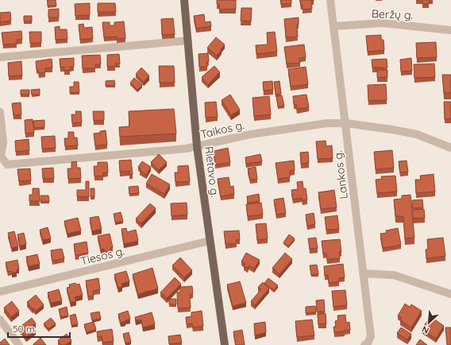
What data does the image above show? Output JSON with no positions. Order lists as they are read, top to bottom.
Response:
{
  "streets": {
    "main road": ["Rietavo g."],
    "street": [
      "Beržų g.",
      "Taikos g.",
      "Lankos g.",
      "Tiesos g."
    ]
  },
  "crossings": [
    ["Beržų g.", "Lankos g."],
    ["Taikos g.", "Rietavo g."],
    ["Taikos g.", "Lankos g."],
    ["Rietavo g.", "Tiesos g."]
  ],
  "scale_bar": "50 m",
  "north": "bottom left"
}
